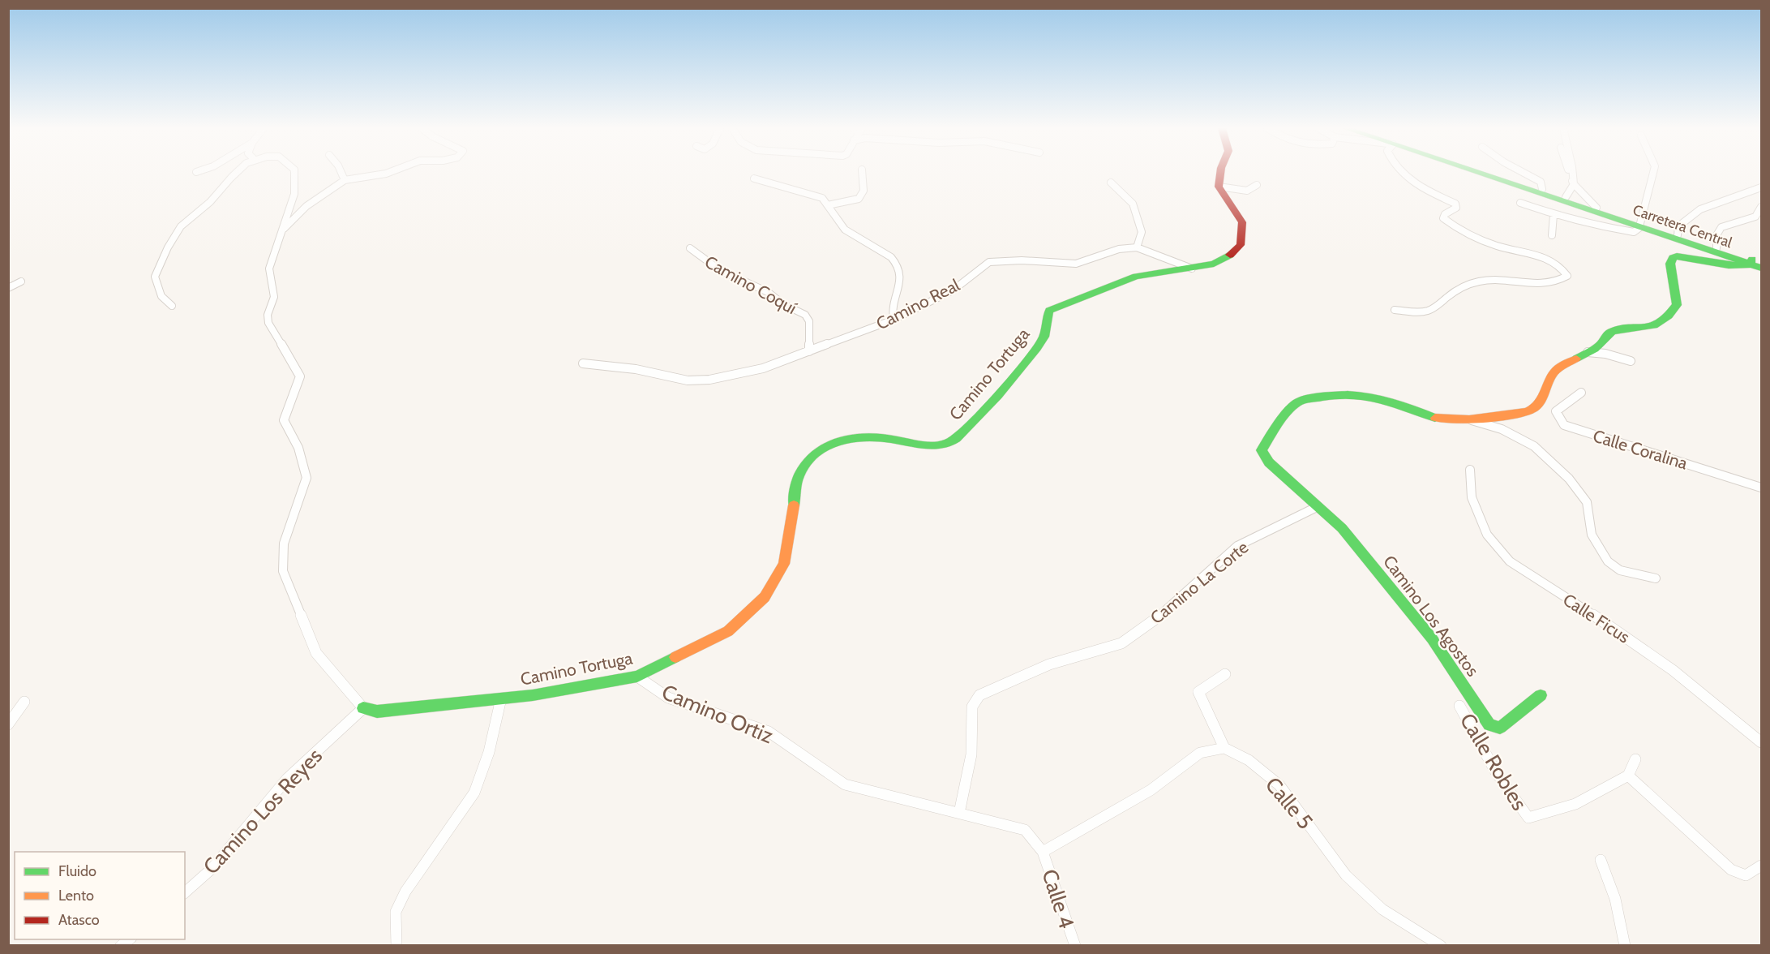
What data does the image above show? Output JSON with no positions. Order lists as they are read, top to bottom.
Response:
{
  "streets": {
    "main road": ["Carretera Central", "Camino Tortuga", "Camino Los Agostos"],
    "street": [
      "Camino Coquí",
      "Camino Real",
      "Calle Coralina",
      "Camino La Corte",
      "Calle Ficus",
      "Camino Ortiz",
      "Calle Robles",
      "Calle 5",
      "Camino Los Reyes",
      "Calle 4"
    ]
  },
  "crossings": [
    ["Camino Coquí", "Camino Real"],
    ["Camino Real", "Camino Tortuga"],
    ["Camino Tortuga", "Camino Ortiz"],
    ["Camino Tortuga", "Camino Los Reyes"],
    ["Camino La Corte", "Camino Los Agostos"],
    ["Camino La Corte", "Camino Ortiz"]
  ],
  "legend": ["Fluido", "Lento", "Atasco"]
}
